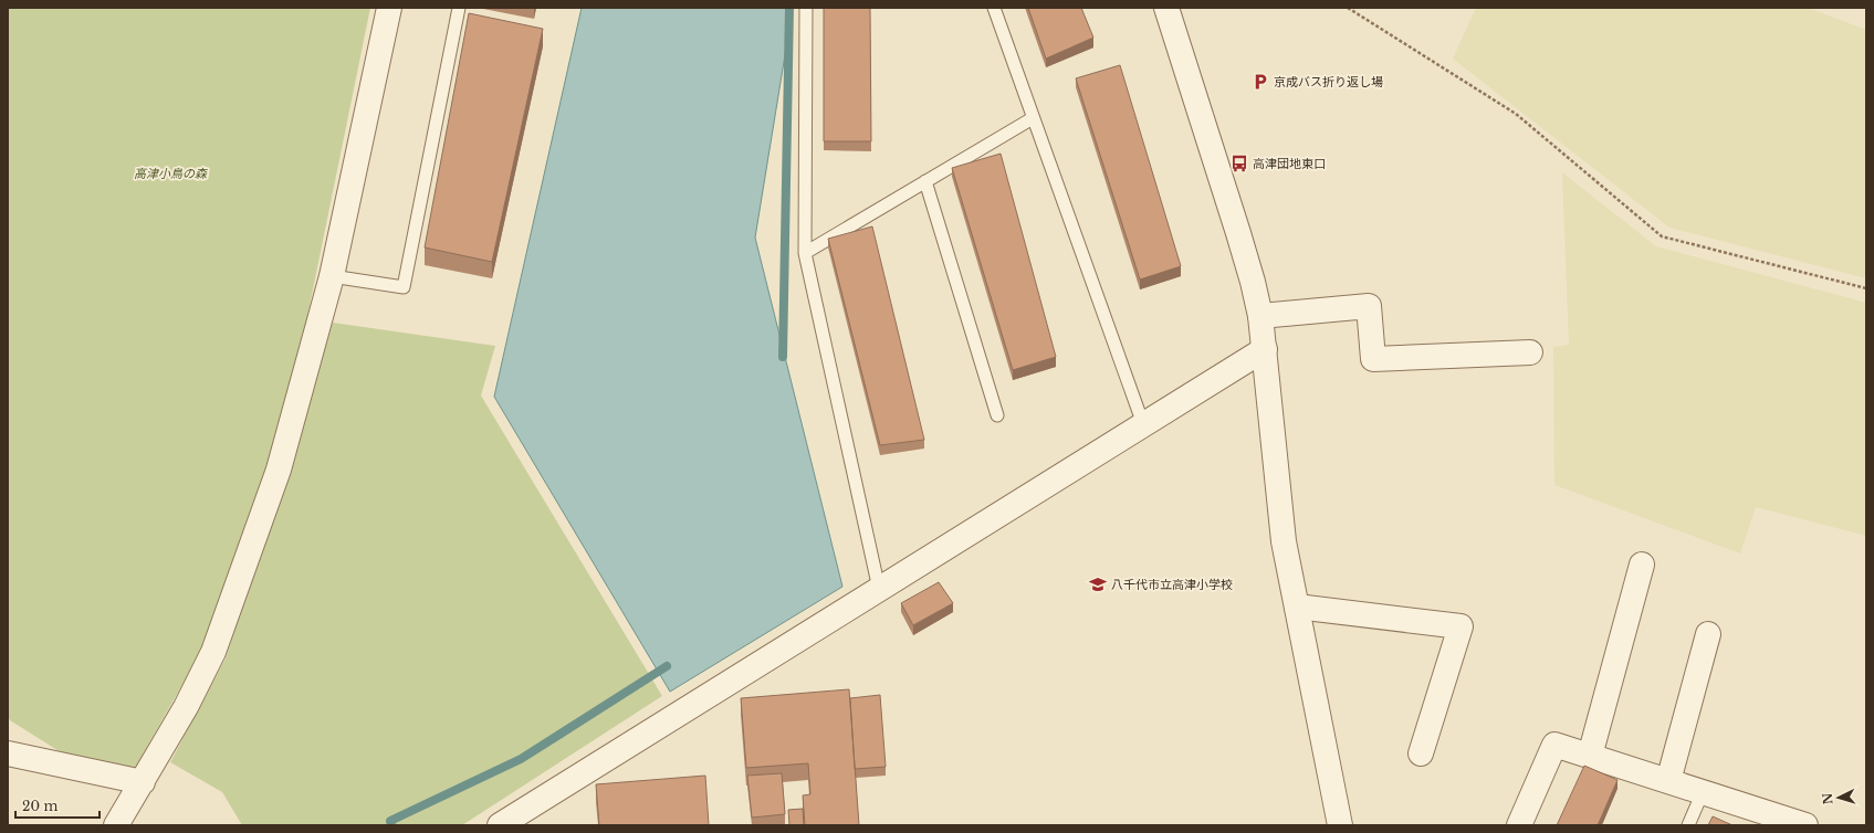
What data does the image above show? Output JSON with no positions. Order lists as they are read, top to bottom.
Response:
{
  "parks": ["高津小鳥の森"],
  "places": {
    "parking": ["京成バス折り返し場"],
    "bus stop": ["高津団地東口"],
    "school or university": ["八千代市立高津小学校"]
  },
  "scale_bar": "20 m",
  "north": "left"
}
